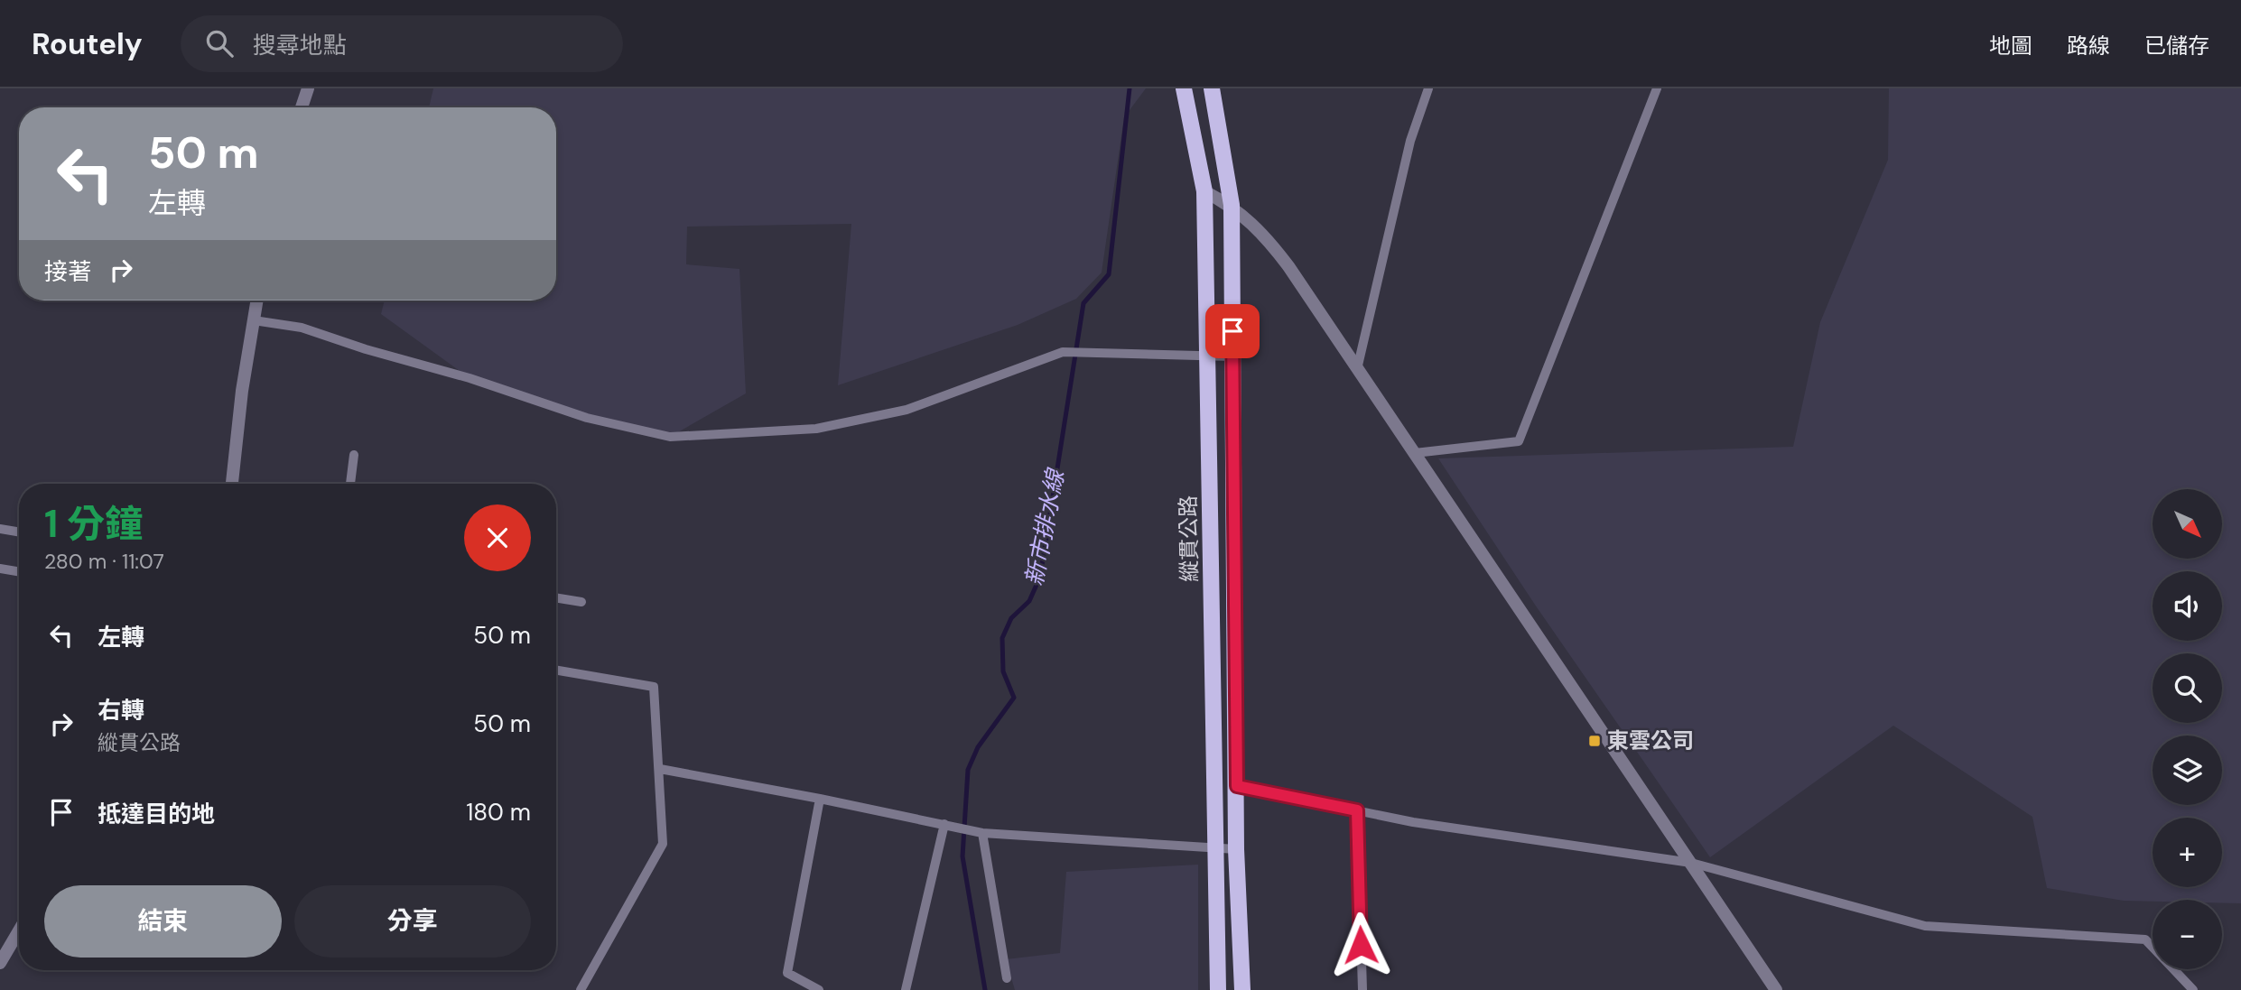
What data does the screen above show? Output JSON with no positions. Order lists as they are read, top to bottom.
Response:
{
  "streets": {
    "main road": ["縱貫公路"]
  },
  "water": ["新市排水線"],
  "places": {
    "transit": ["東雲公司"]
  },
  "north": "bottom right",
  "page": {
    "header": "Routely",
    "search": "搜尋地點",
    "nav": ["地圖", "路線", "已儲存"],
    "turn": ["50 m", "左轉"],
    "then": "接著",
    "heading": ["1 分鐘", "280 m · 11:07"],
    "map_buttons": ["+", "−"],
    "list": [
      {
        "name": "左轉",
        "value": "50 m"
      },
      {
        "name": "右轉",
        "note": "縱貫公路",
        "value": "50 m"
      },
      {
        "name": "抵達目的地",
        "value": "180 m"
      }
    ],
    "buttons": ["結束", "分享"]
  }
}
